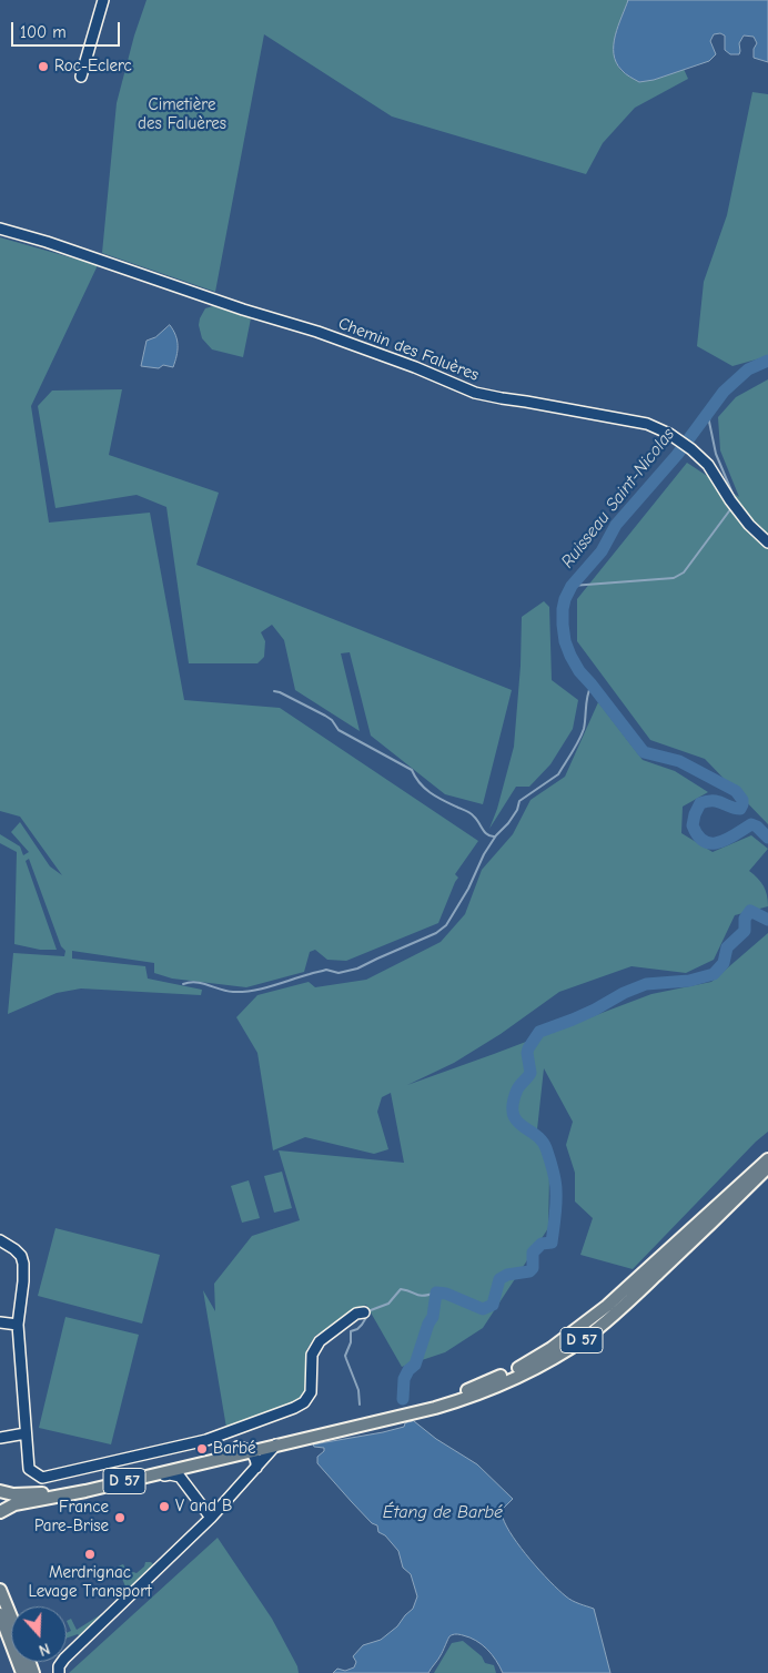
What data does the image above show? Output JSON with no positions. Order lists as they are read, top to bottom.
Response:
{
  "streets": {
    "main road": ["D 57"],
    "street": ["Chemin des Faluères"]
  },
  "water": ["Ruisseau Saint-Nicolas", "Étang de Barbé"],
  "parks": ["Cimetière des Faluères"],
  "places": [
    "Roc-Eclerc",
    "Barbé",
    "V and B",
    "France Pare-Brise",
    "Merdrignac Levage Transport"
  ],
  "scale_bar": "100 m",
  "north": "bottom"
}
